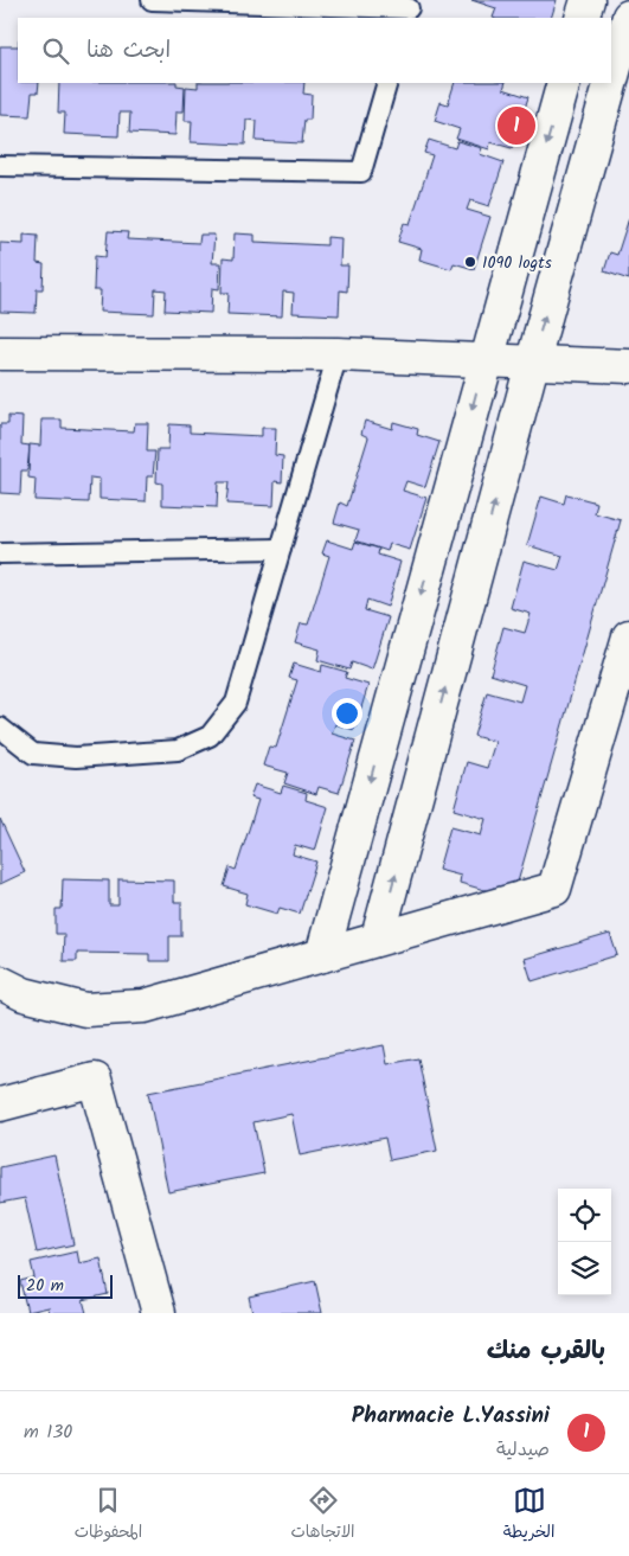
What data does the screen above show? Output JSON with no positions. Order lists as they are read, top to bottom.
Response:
{
  "places": ["1090 logts"],
  "scale_bar": "20 m",
  "page": {
    "search": "ابحث هنا",
    "pins": "1",
    "scale": "20 m",
    "heading": "بالقرب منك",
    "list": [
      {
        "mark": "1",
        "name": "Pharmacie L.Yassini",
        "note": "صيدلية",
        "value": "130 m"
      }
    ],
    "nav": ["الخريطة", "الاتجاهات", "المحفوظات"]
  }
}
